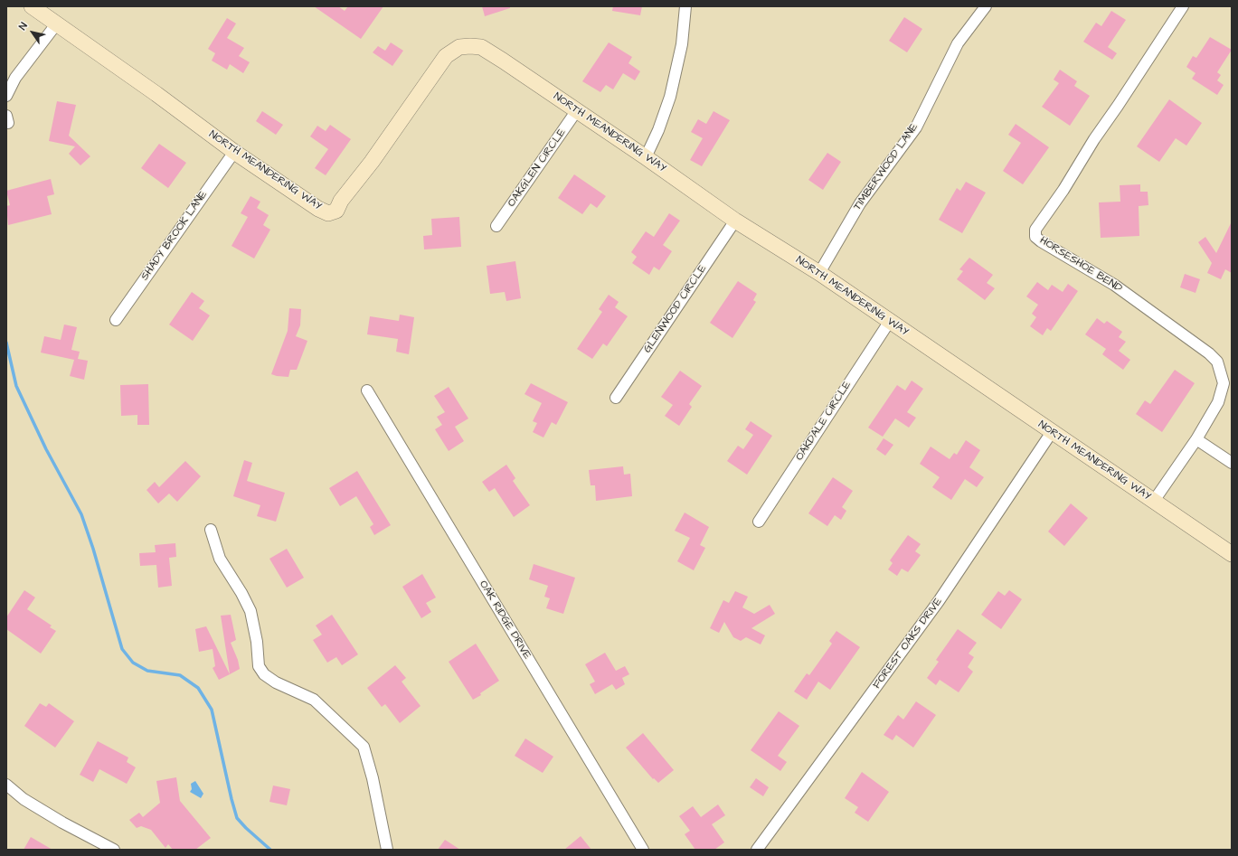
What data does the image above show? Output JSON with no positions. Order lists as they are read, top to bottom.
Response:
{
  "streets": {
    "street": [
      "NORTH MEANDERING WAY",
      "TIMBERWOOD LANE",
      "OAKGLEN CIRCLE",
      "SHADY BROOK LANE",
      "HORSESHOE BEND",
      "GLENWOOD CIRCLE",
      "OAKDALE CIRCLE",
      "OAK RIDGE DRIVE",
      "FOREST OAKS DRIVE"
    ]
  },
  "crossings": [
    ["NORTH MEANDERING WAY", "TIMBERWOOD LANE"],
    ["NORTH MEANDERING WAY", "OAKGLEN CIRCLE"],
    ["NORTH MEANDERING WAY", "SHADY BROOK LANE"],
    ["NORTH MEANDERING WAY", "HORSESHOE BEND"],
    ["NORTH MEANDERING WAY", "GLENWOOD CIRCLE"],
    ["NORTH MEANDERING WAY", "OAKDALE CIRCLE"],
    ["NORTH MEANDERING WAY", "FOREST OAKS DRIVE"]
  ],
  "north": "top left"
}
